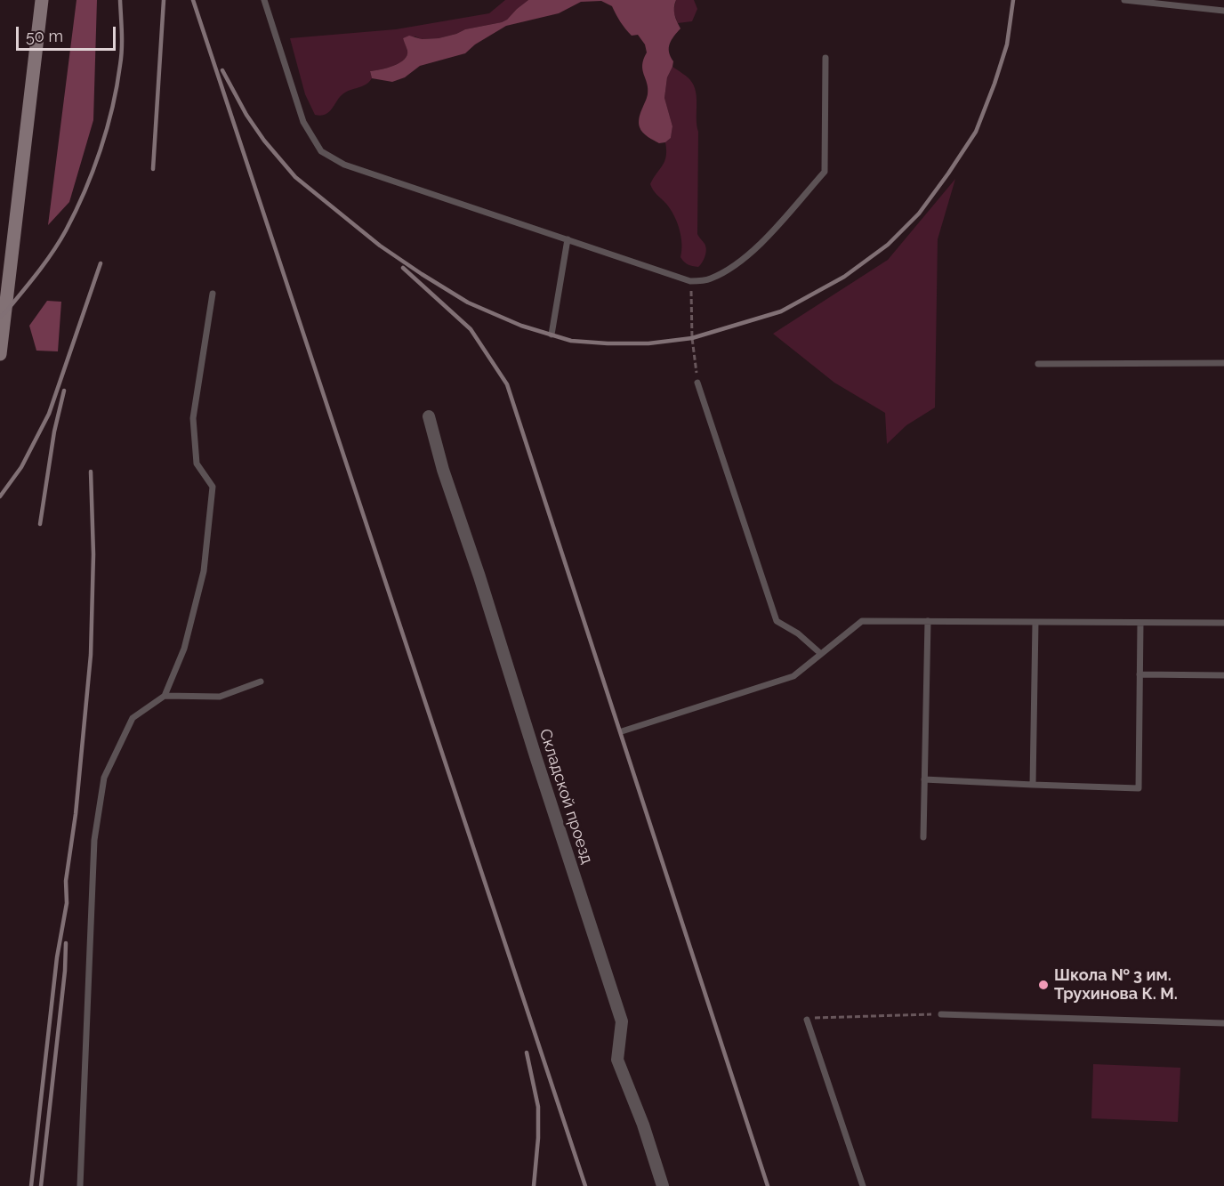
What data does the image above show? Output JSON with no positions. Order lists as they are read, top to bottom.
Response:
{
  "streets": {
    "street": ["Складской проезд"]
  },
  "places": ["Школа № 3 им. Трухинова К. М."],
  "scale_bar": "50 m"
}
